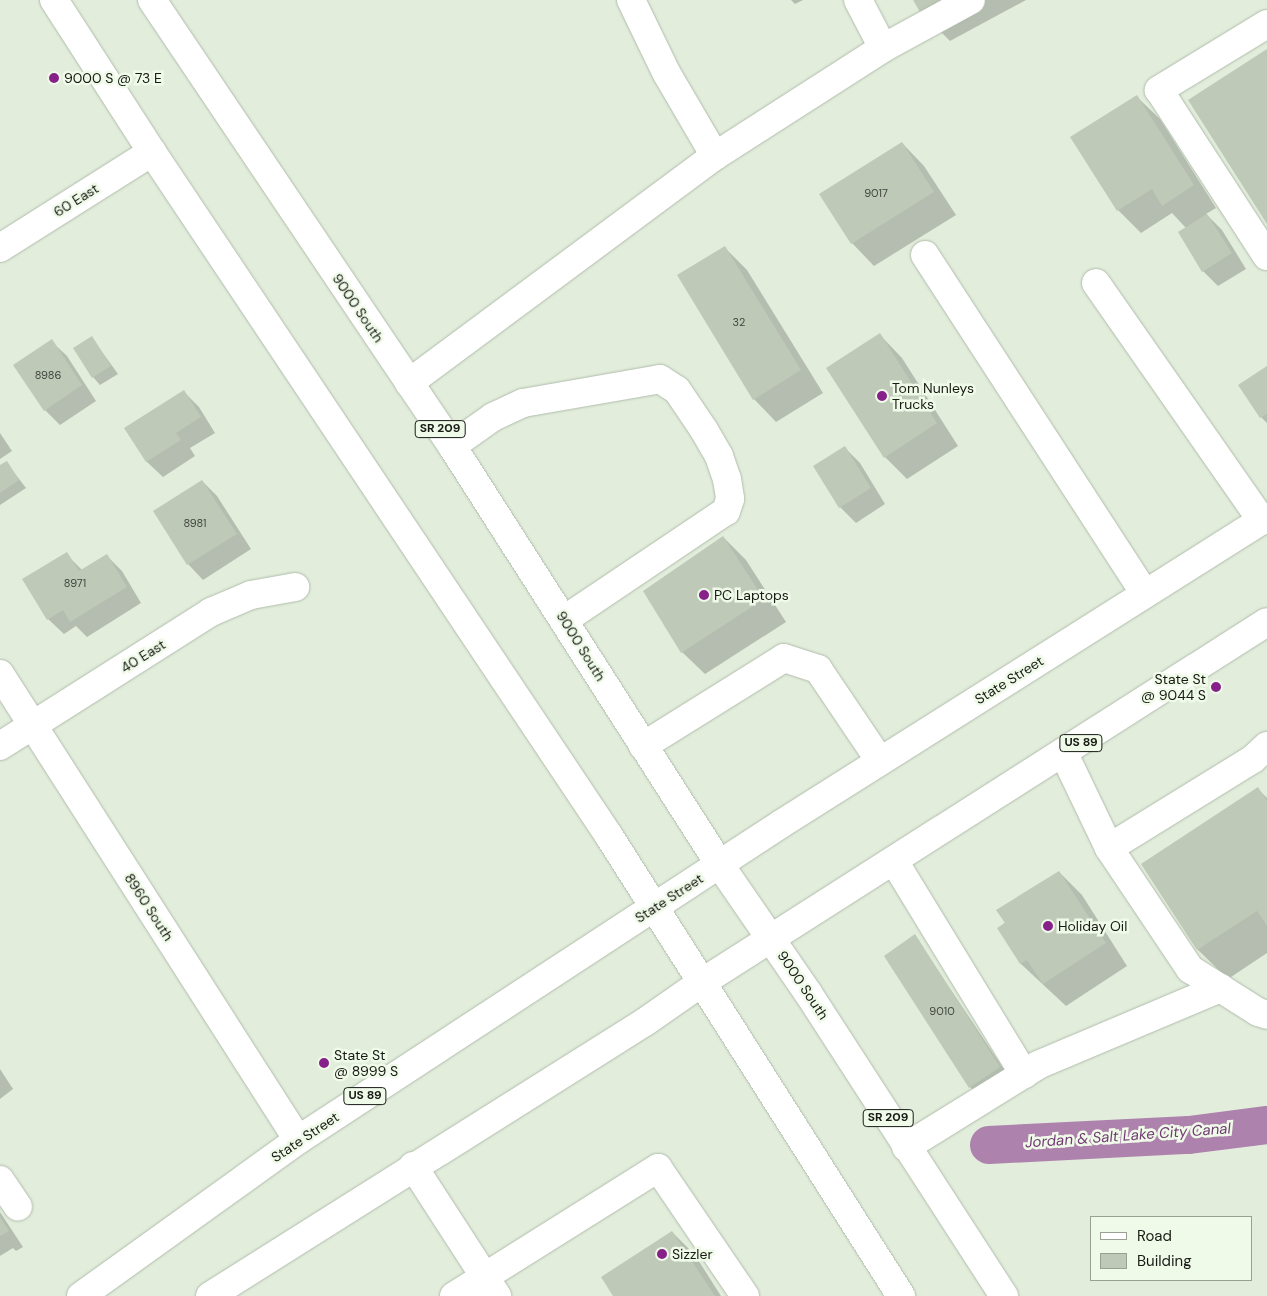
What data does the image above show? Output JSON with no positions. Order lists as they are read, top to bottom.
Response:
{
  "streets": {
    "main road": [
      "60 East",
      "9000 South",
      "SR 209",
      "40 East",
      "State Street",
      "US 89",
      "8960 South"
    ]
  },
  "crossings": [
    ["9000 South", "State Street"],
    ["9000 South", "US 89"],
    ["40 East", "8960 South"],
    ["State Street", "8960 South"]
  ],
  "water": ["Jordan & Salt Lake City Canal"],
  "places": [
    "9000 S @ 73 E",
    "Tom Nunleys Trucks",
    "PC Laptops",
    "State St @ 9044 S",
    "Holiday Oil",
    "State St @ 8999 S",
    "Sizzler"
  ],
  "house_numbers": [
    "9017",
    "32",
    "8986",
    "8981",
    "8971",
    "9010"
  ],
  "legend": ["Road", "Building"]
}
